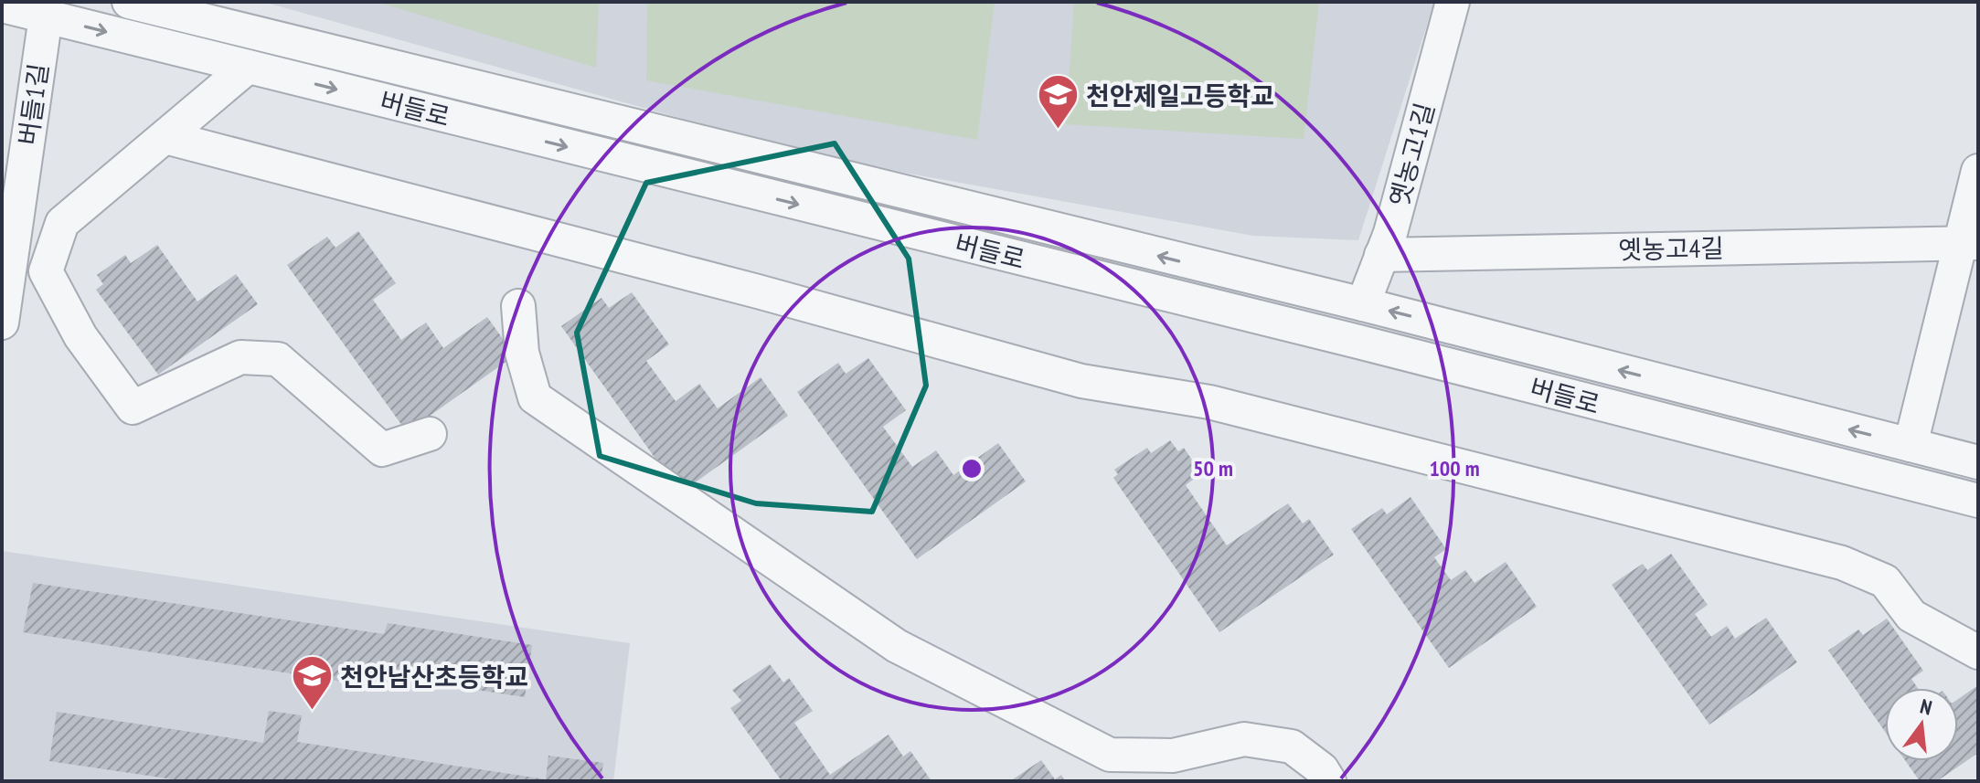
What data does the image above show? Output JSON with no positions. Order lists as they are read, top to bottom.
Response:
{
  "streets": {
    "street": [
      "버들1길",
      "버들로",
      "옛농고1길",
      "옛농고4길"
    ]
  },
  "crossings": [
    ["버들1길", "버들로"],
    ["버들로", "옛농고1길"],
    ["옛농고1길", "옛농고4길"]
  ],
  "places": {
    "school or university": ["천안제일고등학교", "천안남산초등학교"]
  },
  "north": "top",
  "rings": ["50 m", "100 m"]
}
